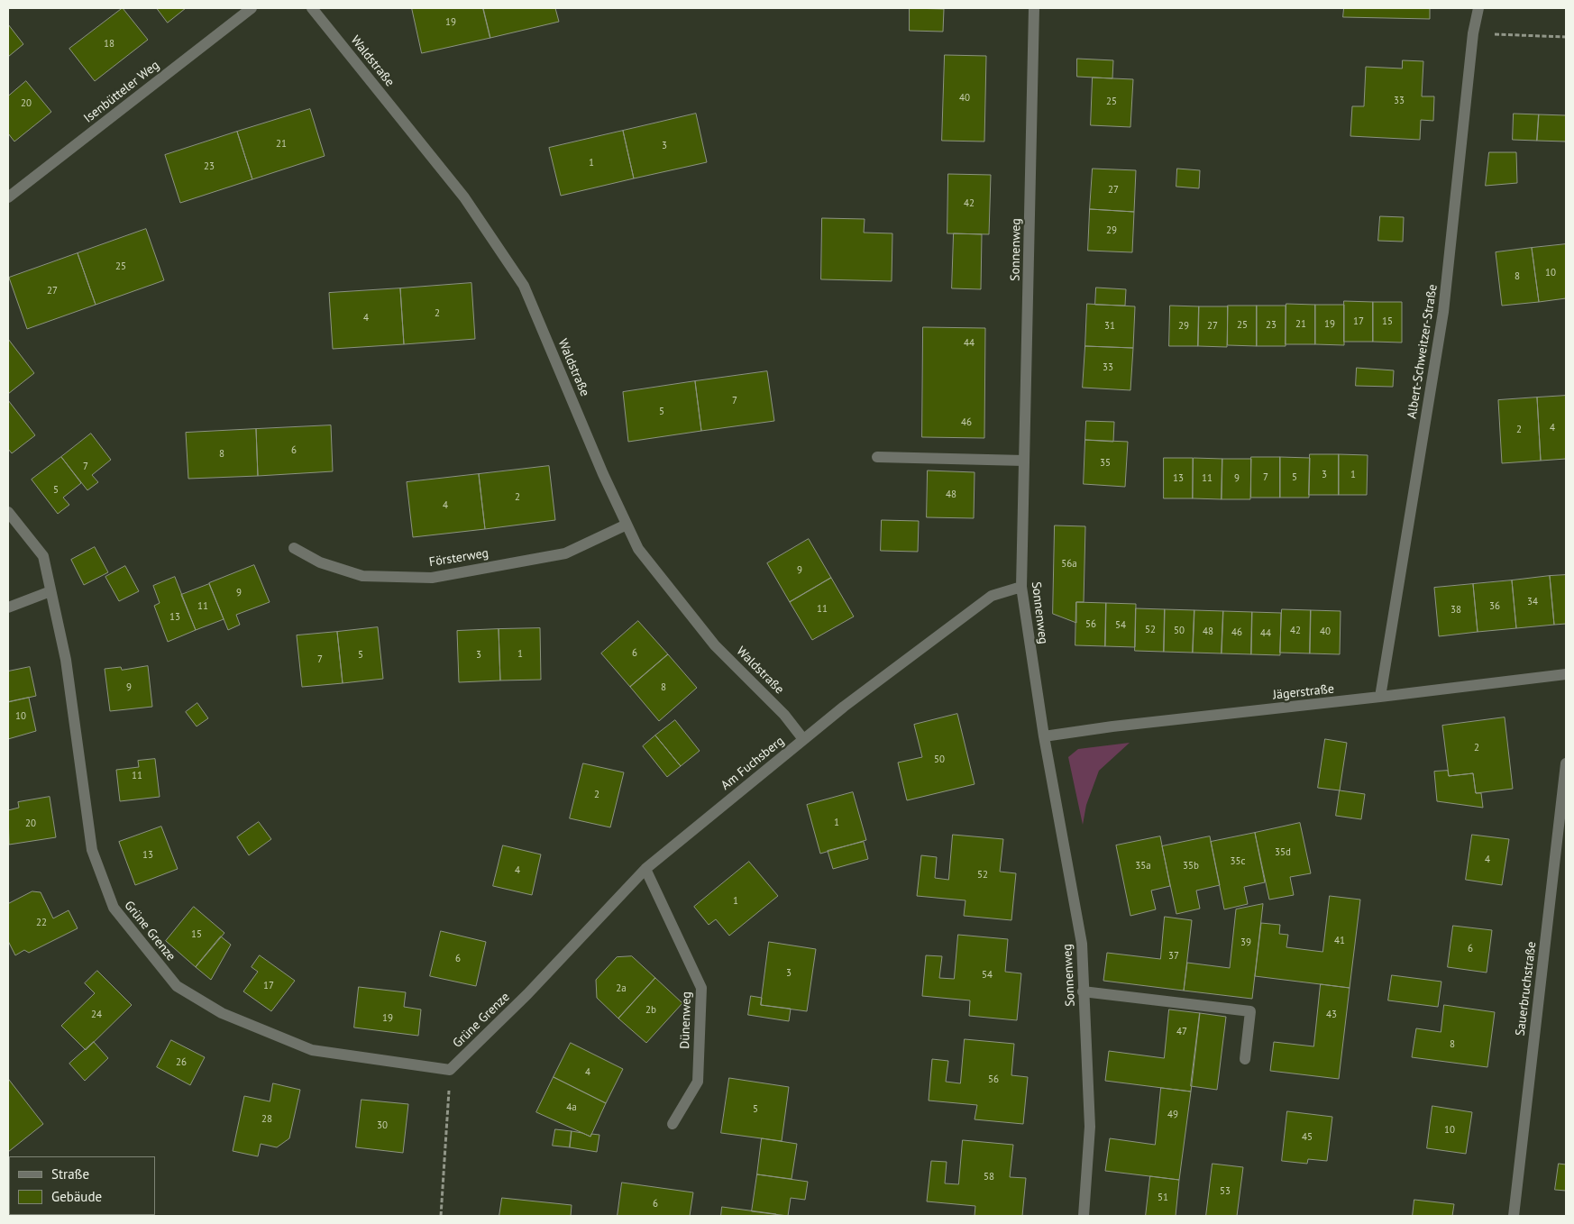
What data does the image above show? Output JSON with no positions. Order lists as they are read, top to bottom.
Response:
{
  "streets": {
    "street": [
      "Waldstraße",
      "Isenbütteler Weg",
      "Sonnenweg",
      "Albert-Schweitzer-Straße",
      "Försterweg",
      "Jägerstraße",
      "Am Fuchsberg",
      "Grüne Grenze",
      "Sauerbruchstraße",
      "Dünenweg"
    ]
  },
  "crossings": [
    ["Waldstraße", "Försterweg"],
    ["Waldstraße", "Am Fuchsberg"],
    ["Sonnenweg", "Jägerstraße"],
    ["Sonnenweg", "Am Fuchsberg"],
    ["Albert-Schweitzer-Straße", "Jägerstraße"],
    ["Am Fuchsberg", "Grüne Grenze"],
    ["Am Fuchsberg", "Dünenweg"]
  ],
  "house_numbers": [
    "19",
    "18",
    "40",
    "33",
    "25",
    "20",
    "21",
    "3",
    "1",
    "23",
    "27",
    "42",
    "29",
    "25",
    "10",
    "8",
    "27",
    "2",
    "4",
    "17",
    "15",
    "21",
    "19",
    "25",
    "23",
    "31",
    "29",
    "27",
    "44",
    "33",
    "7",
    "5",
    "46",
    "4",
    "2",
    "6",
    "8",
    "35",
    "7",
    "3",
    "1",
    "7",
    "5",
    "13",
    "11",
    "9",
    "5",
    "48",
    "2",
    "4",
    "56a",
    "9",
    "9",
    "34",
    "11",
    "36",
    "11",
    "38",
    "13",
    "56",
    "54",
    "52",
    "50",
    "42",
    "48",
    "40",
    "46",
    "44",
    "6",
    "1",
    "5",
    "3",
    "7",
    "9",
    "8",
    "10",
    "2",
    "50",
    "11",
    "2",
    "1",
    "20",
    "35d",
    "13",
    "4",
    "35c",
    "35a",
    "35b",
    "4",
    "52",
    "1",
    "22",
    "15",
    "41",
    "39",
    "6",
    "37",
    "6",
    "3",
    "54",
    "17",
    "2a",
    "2b",
    "24",
    "43",
    "19",
    "47",
    "8",
    "26",
    "4",
    "56",
    "4a",
    "5",
    "49",
    "28",
    "30",
    "10",
    "45",
    "58",
    "53",
    "51",
    "6"
  ],
  "legend": ["Straße", "Gebäude"]
}
